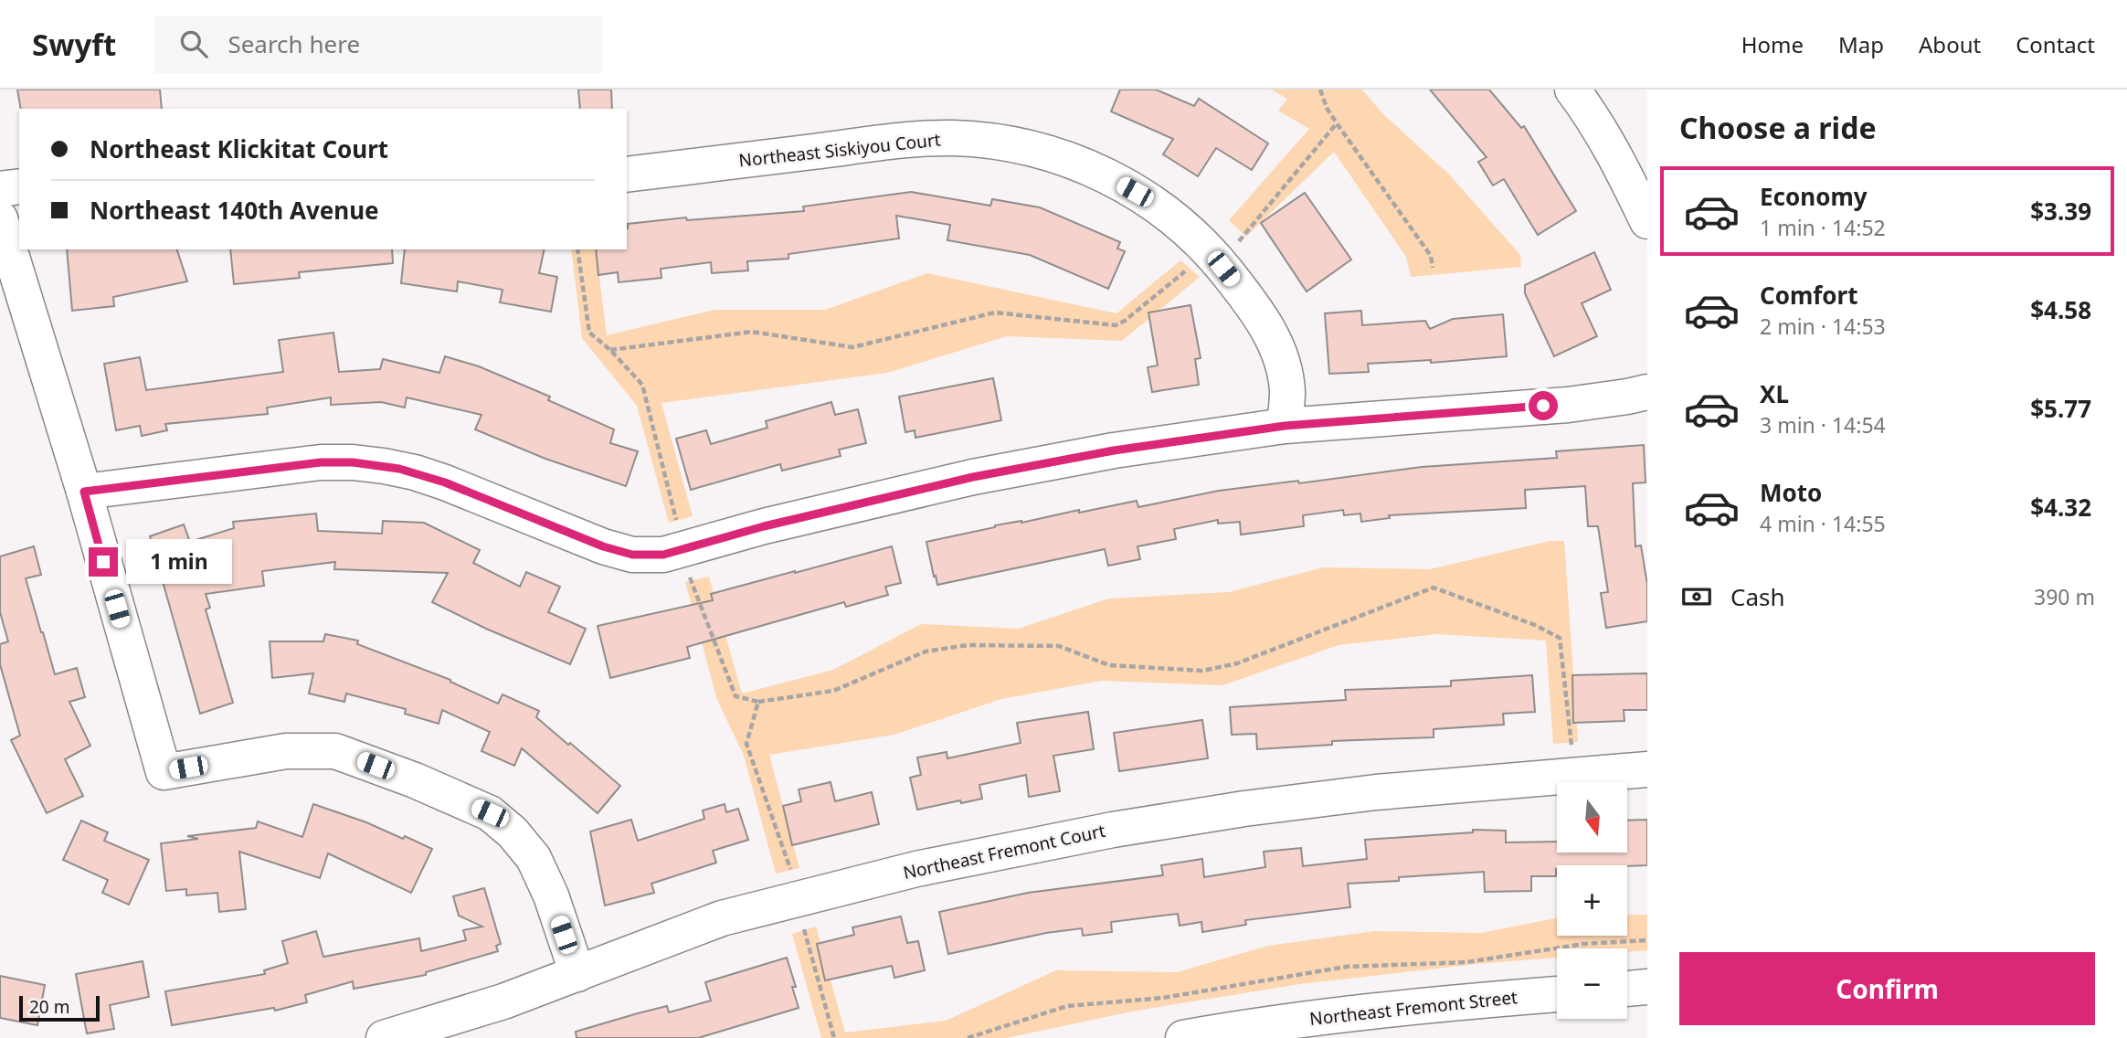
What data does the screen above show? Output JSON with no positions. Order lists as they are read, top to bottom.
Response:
{
  "streets": {
    "street": ["Northeast Siskiyou Court", "Northeast Fremont Court", "Northeast Fremont Street"]
  },
  "scale_bar": "20 m",
  "north": "bottom",
  "page": {
    "header": "Swyft",
    "search": "Search here",
    "nav": [
      "Home",
      "Map",
      "About",
      "Contact"
    ],
    "heading": "Choose a ride",
    "banner": ["Northeast Klickitat Court", "Northeast 140th Avenue"],
    "list": [
      {
        "name": "Economy",
        "note": "1 min · 14:52",
        "value": "$3.39"
      },
      {
        "name": "Comfort",
        "note": "2 min · 14:53",
        "value": "$4.58"
      },
      {
        "name": "XL",
        "note": "3 min · 14:54",
        "value": "$5.77"
      },
      {
        "name": "Moto",
        "note": "4 min · 14:55",
        "value": "$4.32"
      }
    ],
    "bubble": "1 min",
    "pay": ["Cash", "390 m"],
    "map_buttons": ["+", "−"],
    "buttons": "Confirm",
    "scale": "20 m"
  }
}
